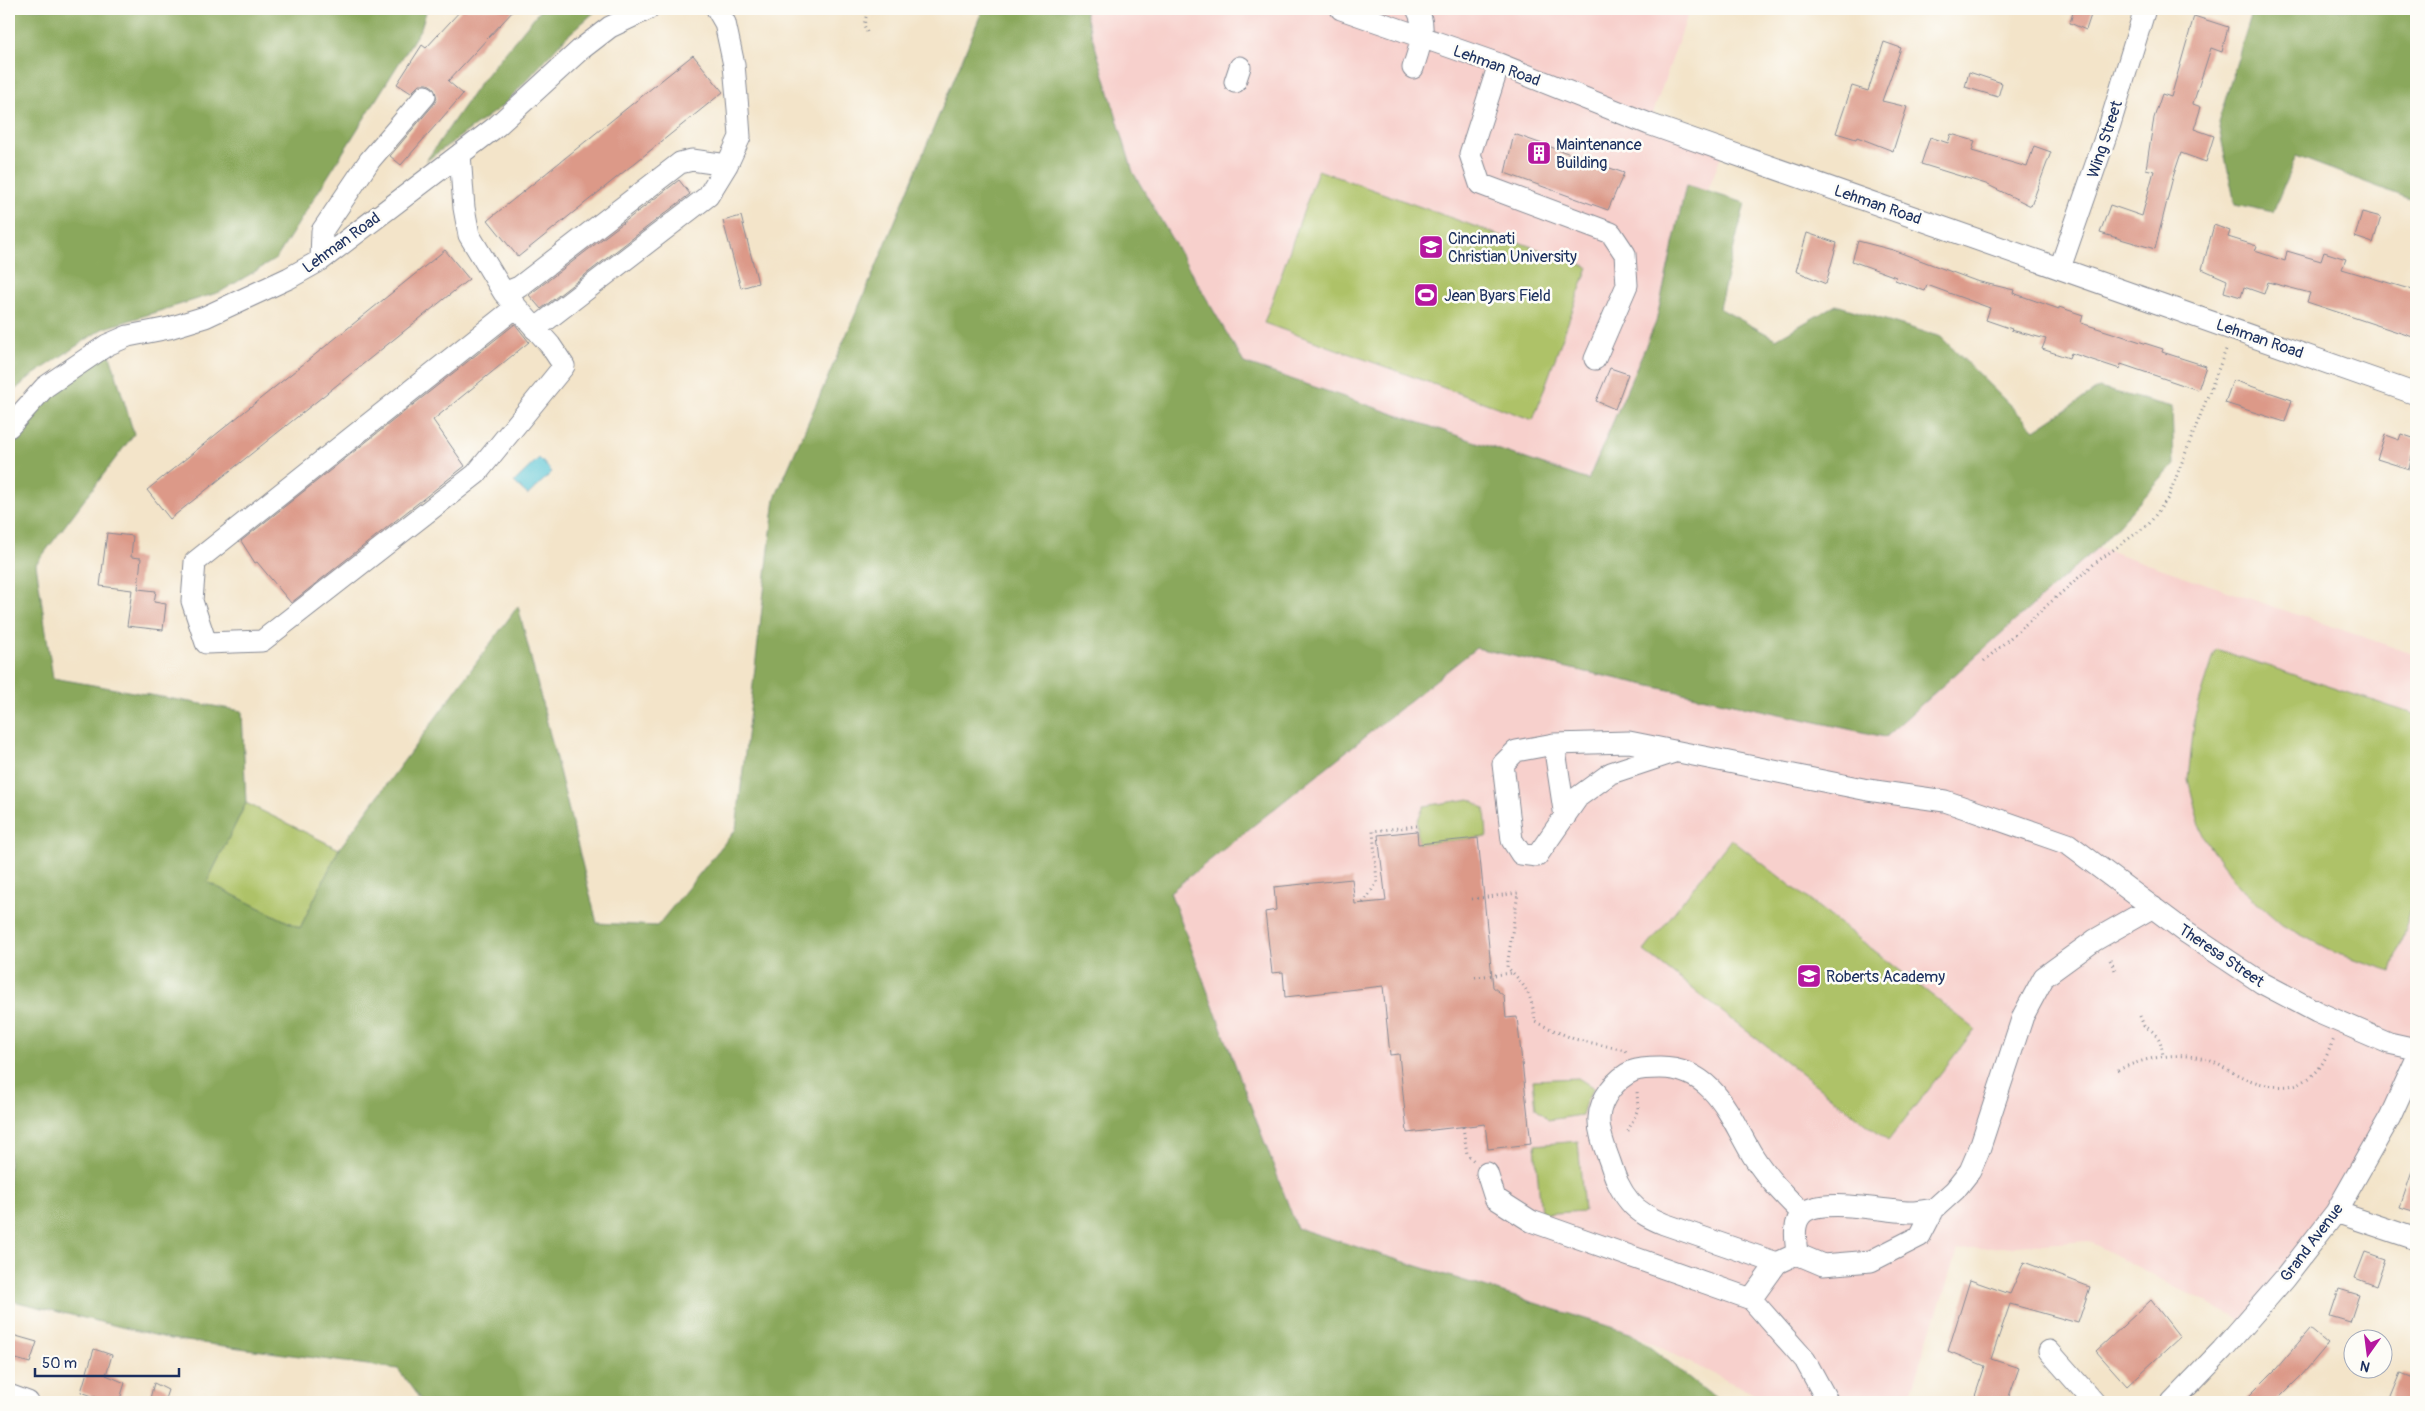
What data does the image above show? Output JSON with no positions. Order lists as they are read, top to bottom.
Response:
{
  "streets": {
    "street": [
      "Lehman Road",
      "Wing Street",
      "Theresa Street",
      "Grand Avenue"
    ]
  },
  "crossings": [
    ["Lehman Road", "Wing Street"]
  ],
  "places": {
    "building": ["Maintenance Building"],
    "school or university": ["Cincinnati Christian University", "Roberts Academy"],
    "sports": ["Jean Byars Field"]
  },
  "scale_bar": "50 m",
  "north": "bottom"
}
